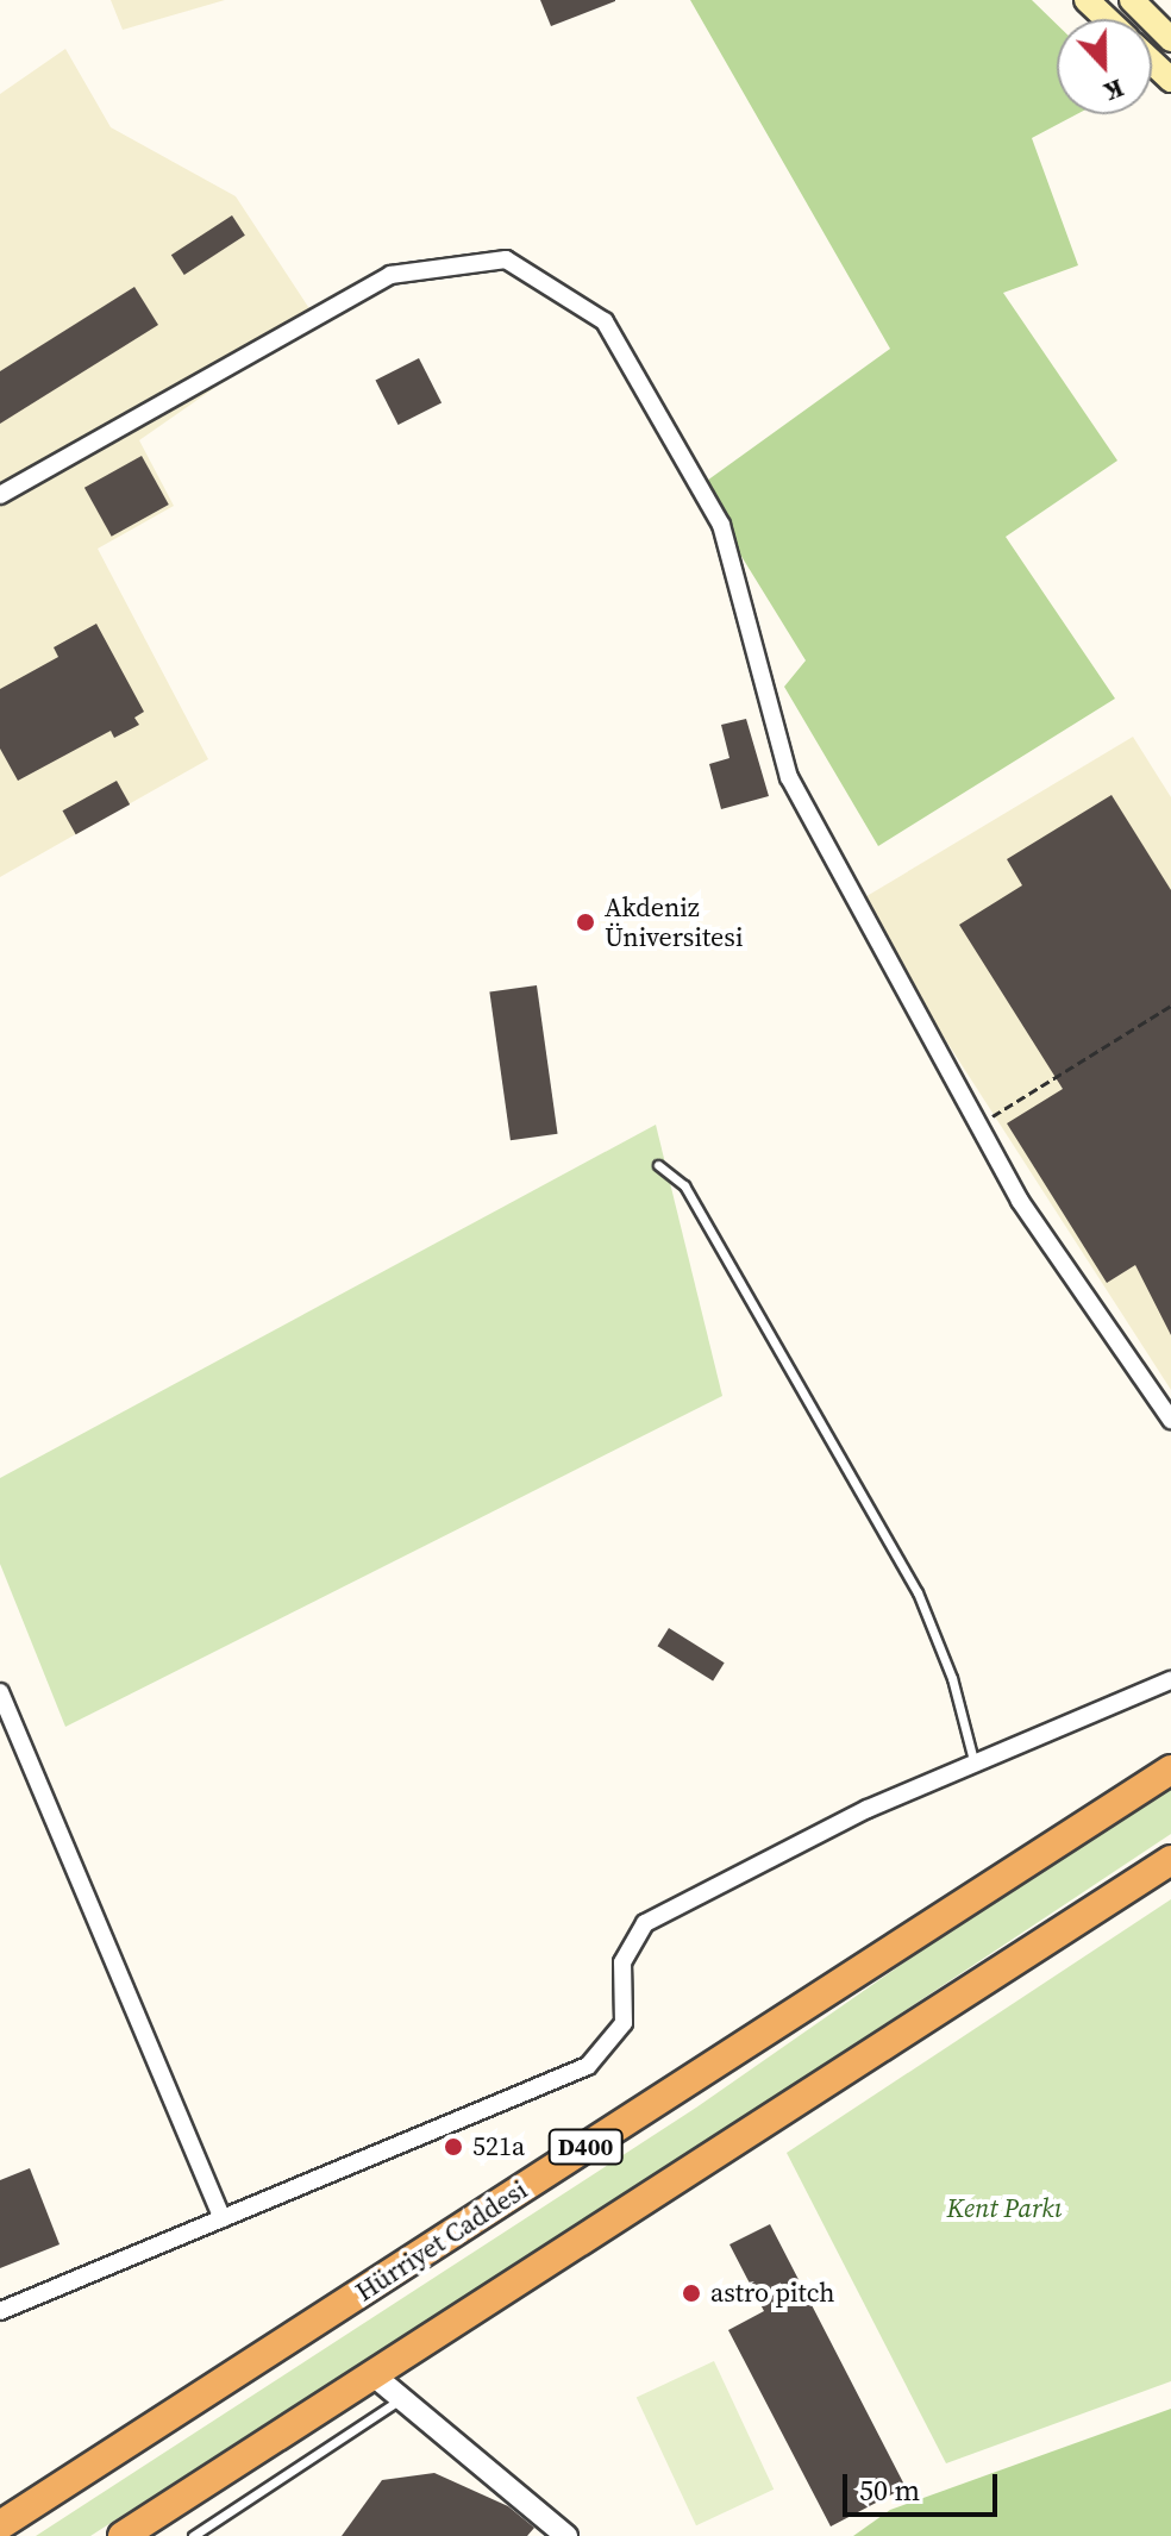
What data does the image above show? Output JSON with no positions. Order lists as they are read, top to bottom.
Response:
{
  "streets": {
    "highway": ["D400", "Hürriyet Caddesi"]
  },
  "parks": ["Kent Parkı"],
  "places": ["Akdeniz Üniversitesi", "521a", "astro pitch"],
  "scale_bar": "50 m",
  "north": "bottom"
}
